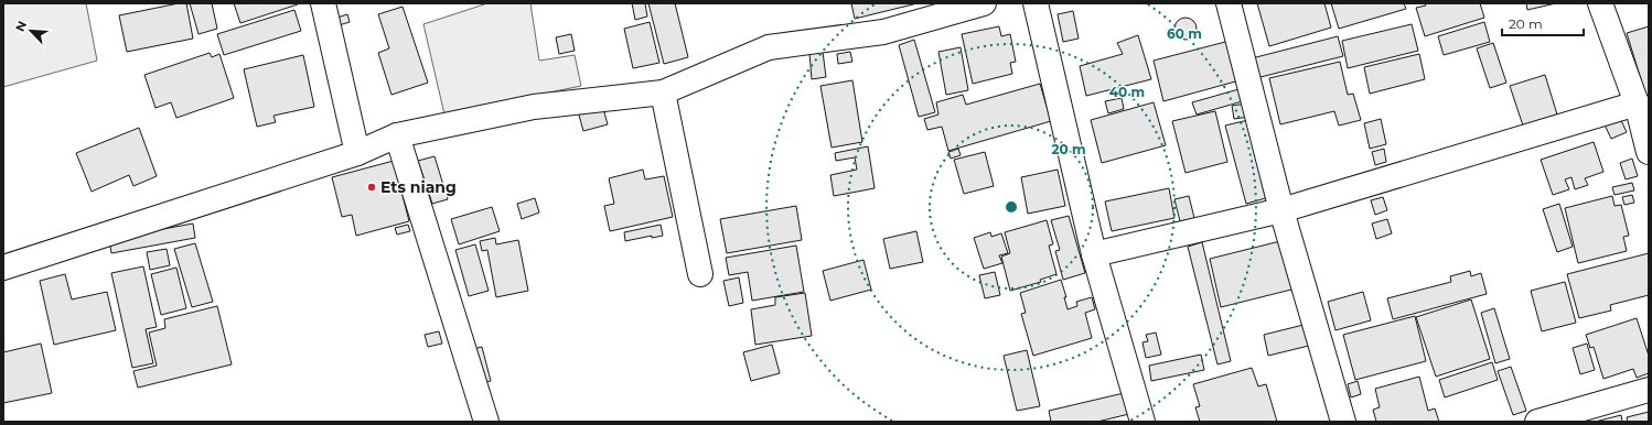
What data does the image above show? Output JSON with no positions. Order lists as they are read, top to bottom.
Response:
{
  "places": ["Ets niang"],
  "scale_bar": "20 m",
  "north": "top left",
  "rings": ["60 m", "40 m", "20 m"]
}
